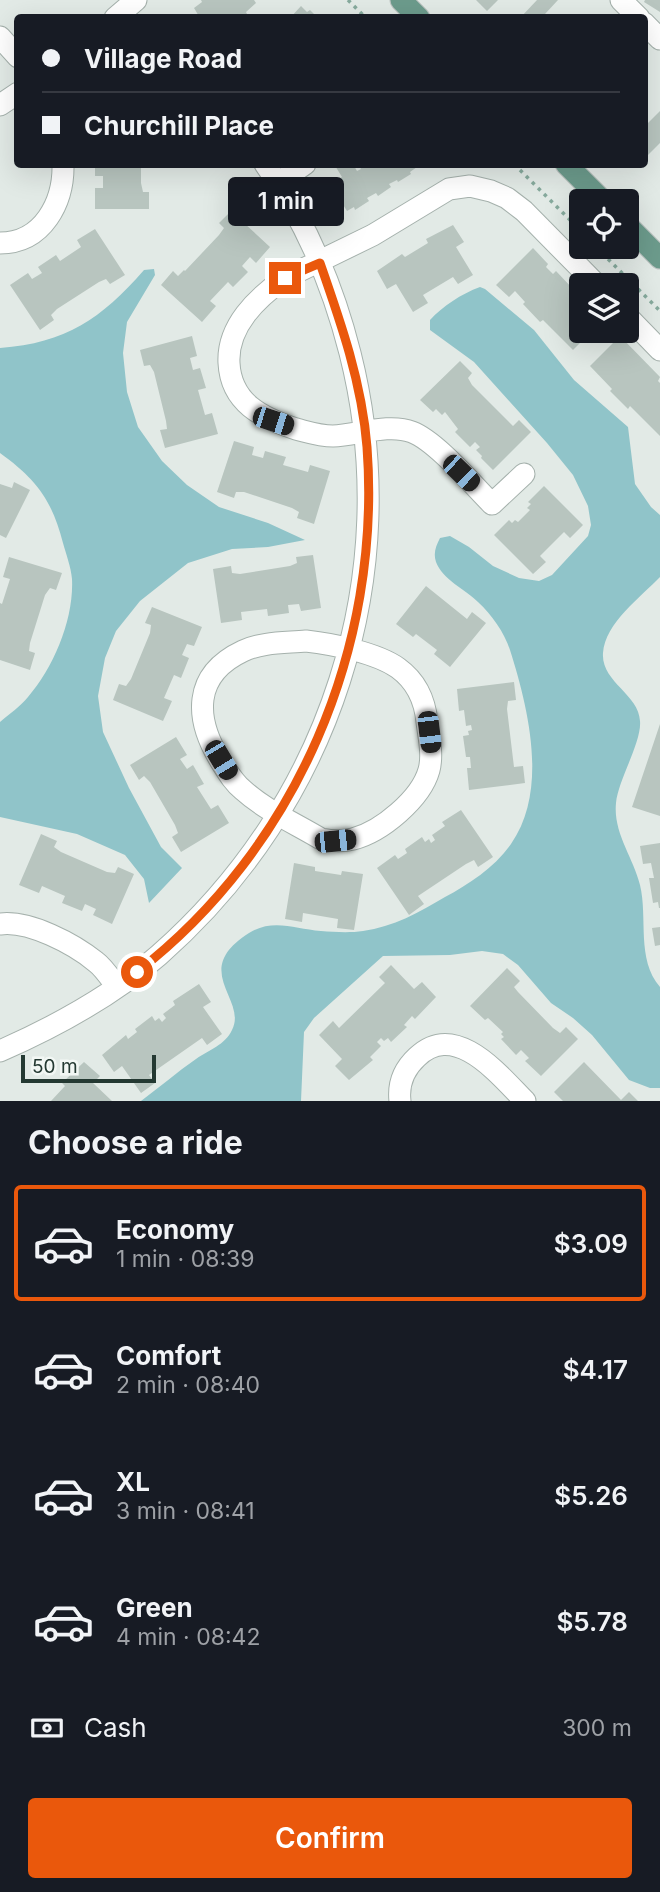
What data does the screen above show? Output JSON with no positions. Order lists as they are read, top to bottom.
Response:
{
  "scale_bar": "50 m",
  "page": {
    "banner": ["Village Road", "Churchill Place"],
    "bubble": "1 min",
    "scale": "50 m",
    "heading": "Choose a ride",
    "list": [
      {
        "name": "Economy",
        "note": "1 min · 08:39",
        "value": "$3.09"
      },
      {
        "name": "Comfort",
        "note": "2 min · 08:40",
        "value": "$4.17"
      },
      {
        "name": "XL",
        "note": "3 min · 08:41",
        "value": "$5.26"
      },
      {
        "name": "Green",
        "note": "4 min · 08:42",
        "value": "$5.78"
      }
    ],
    "pay": ["Cash", "300 m"],
    "buttons": "Confirm"
  }
}
